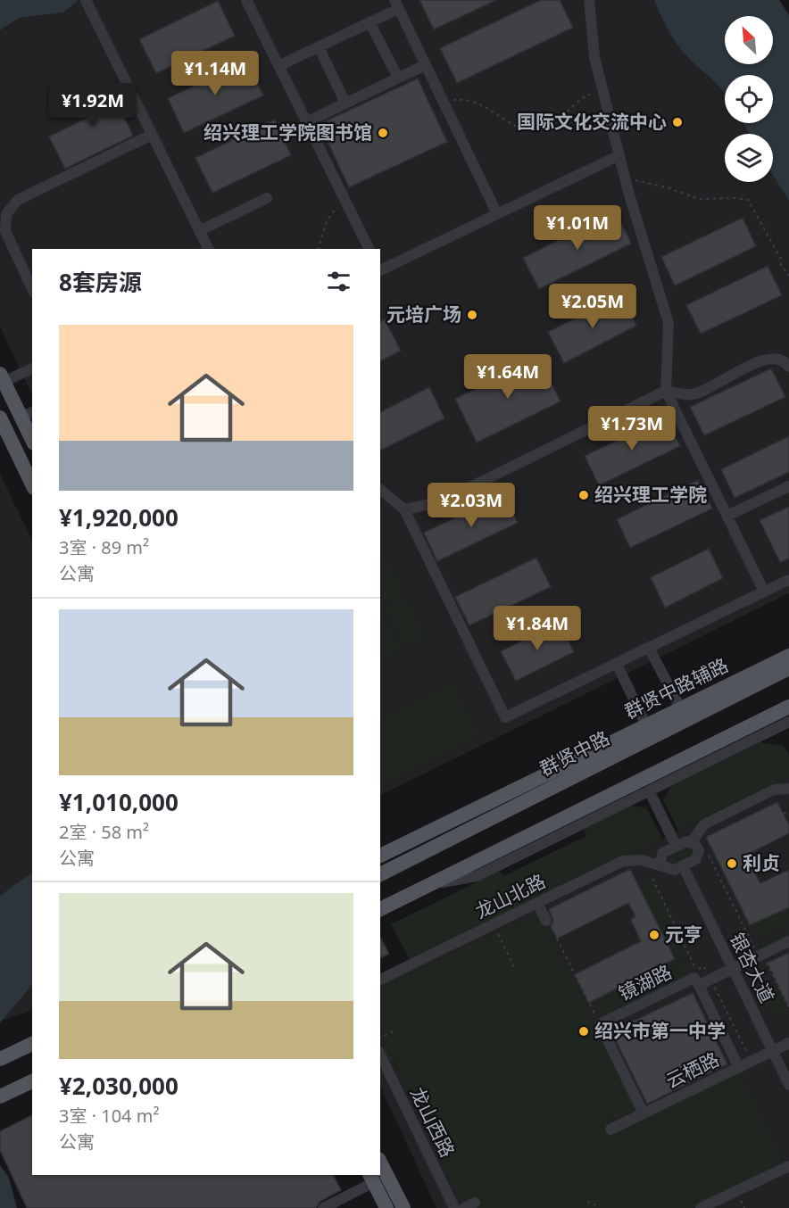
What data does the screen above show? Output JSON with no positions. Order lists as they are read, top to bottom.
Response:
{
  "streets": {
    "main road": ["群贤中路辅路", "群贤中路"],
    "street": [
      "龙山北路",
      "银杏大道",
      "镜湖路",
      "云栖路",
      "龙山西路"
    ]
  },
  "crossings": [
    ["龙山北路", "银杏大道"],
    ["银杏大道", "镜湖路"],
    ["银杏大道", "云栖路"]
  ],
  "places": [
    "国际文化交流中心",
    "绍兴理工学院图书馆",
    "元培广场",
    "绍兴理工学院",
    "利贞",
    "元亨",
    "绍兴市第一中学"
  ],
  "north": "top left",
  "page": {
    "price": [
      "¥1.14M",
      "¥1.92M",
      "¥1.01M",
      "¥2.05M",
      "¥1.64M",
      "¥1.73M",
      "¥2.03M",
      "¥1.84M"
    ],
    "heading": "8套房源",
    "list": [
      {
        "name": "¥1,920,000",
        "note": "3室 · 89 m² · 公寓"
      },
      {
        "name": "¥1,010,000",
        "note": "2室 · 58 m² · 公寓"
      },
      {
        "name": "¥2,030,000",
        "note": "3室 · 104 m² · 公寓"
      }
    ]
  }
}
